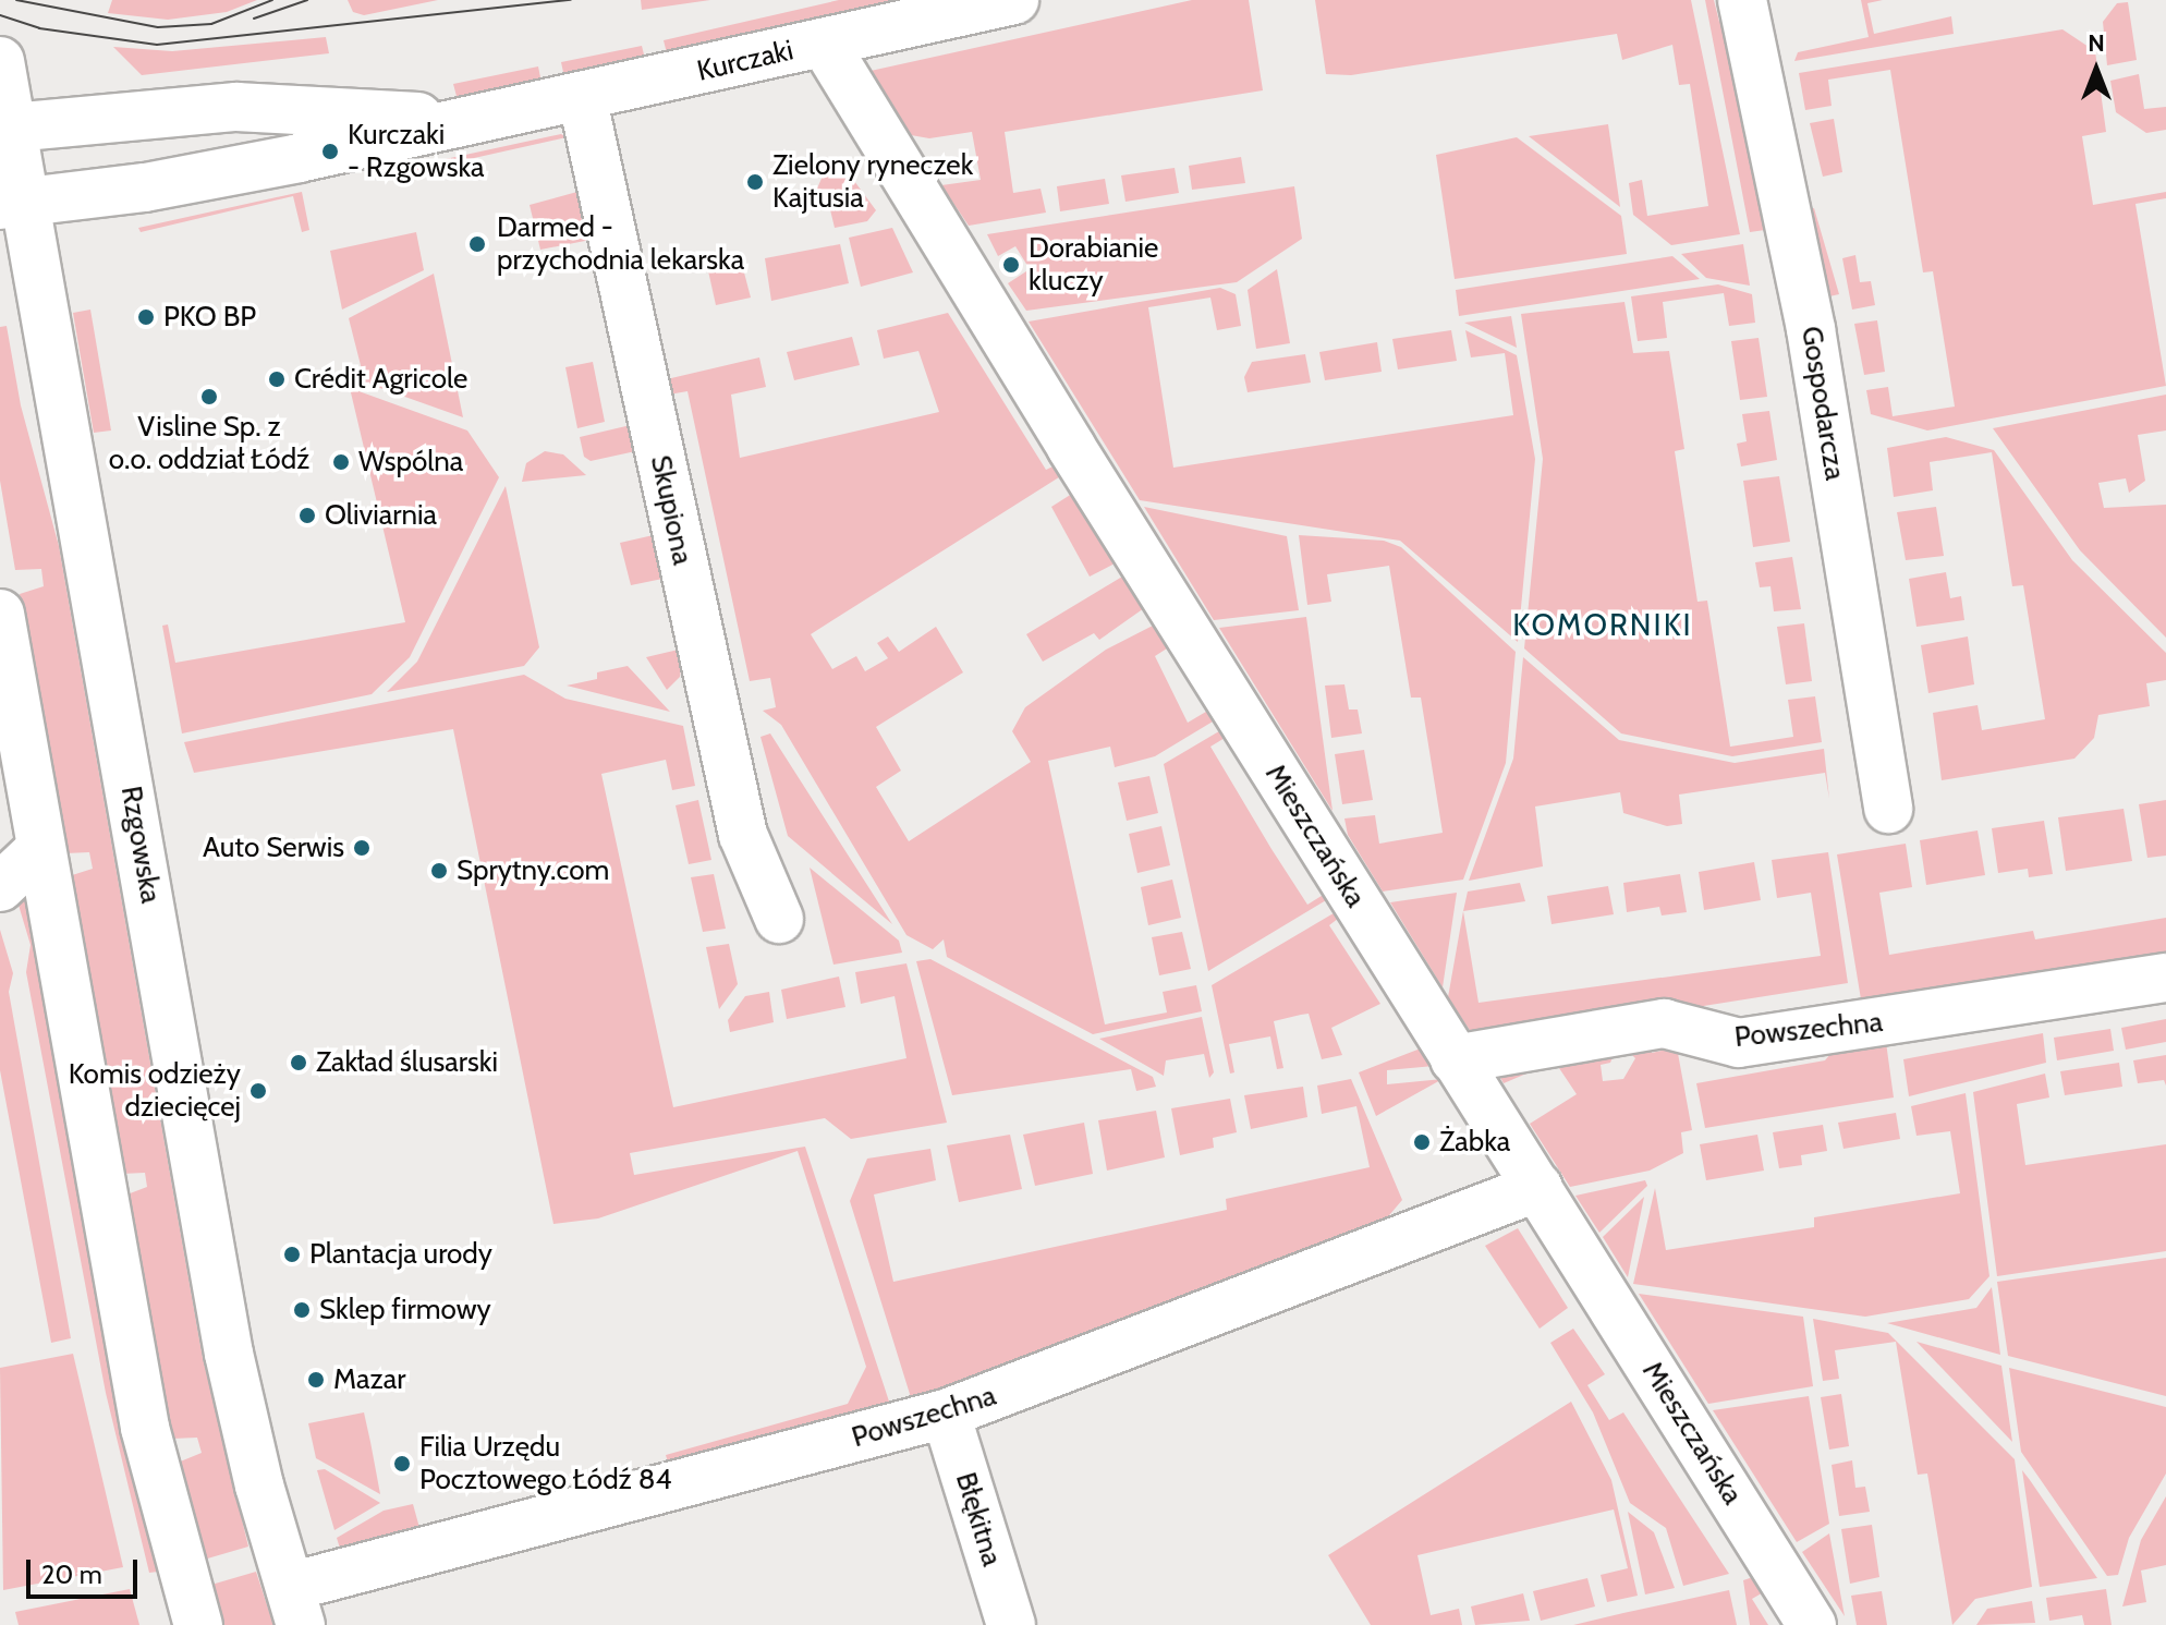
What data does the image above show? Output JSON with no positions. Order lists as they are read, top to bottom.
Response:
{
  "streets": {
    "street": [
      "Kurczaki",
      "Gospodarcza",
      "Skupiona",
      "Mieszczańska",
      "Rzgowska",
      "Powszechna",
      "Błękitna"
    ]
  },
  "crossings": [
    ["Kurczaki", "Skupiona"],
    ["Kurczaki", "Mieszczańska"],
    ["Kurczaki", "Rzgowska"],
    ["Mieszczańska", "Powszechna"],
    ["Rzgowska", "Powszechna"],
    ["Powszechna", "Błękitna"]
  ],
  "districts": ["KOMORNIKI"],
  "places": [
    "Kurczaki - Rzgowska",
    "Zielony ryneczek Kajtusia",
    "Darmed - przychodnia lekarska",
    "Dorabianie kluczy",
    "PKO BP",
    "Crédit Agricole",
    "Visline Sp. z o.o. oddział Łódź",
    "Wspólna",
    "Oliviarnia",
    "Auto Serwis",
    "Sprytny.com",
    "Zakład ślusarski",
    "Komis odzieży dziecięcej",
    "Żabka",
    "Plantacja urody",
    "Sklep firmowy",
    "Mazar",
    "Filia Urzędu Pocztowego Łódź 84"
  ],
  "scale_bar": "20 m",
  "north": "top"
}
